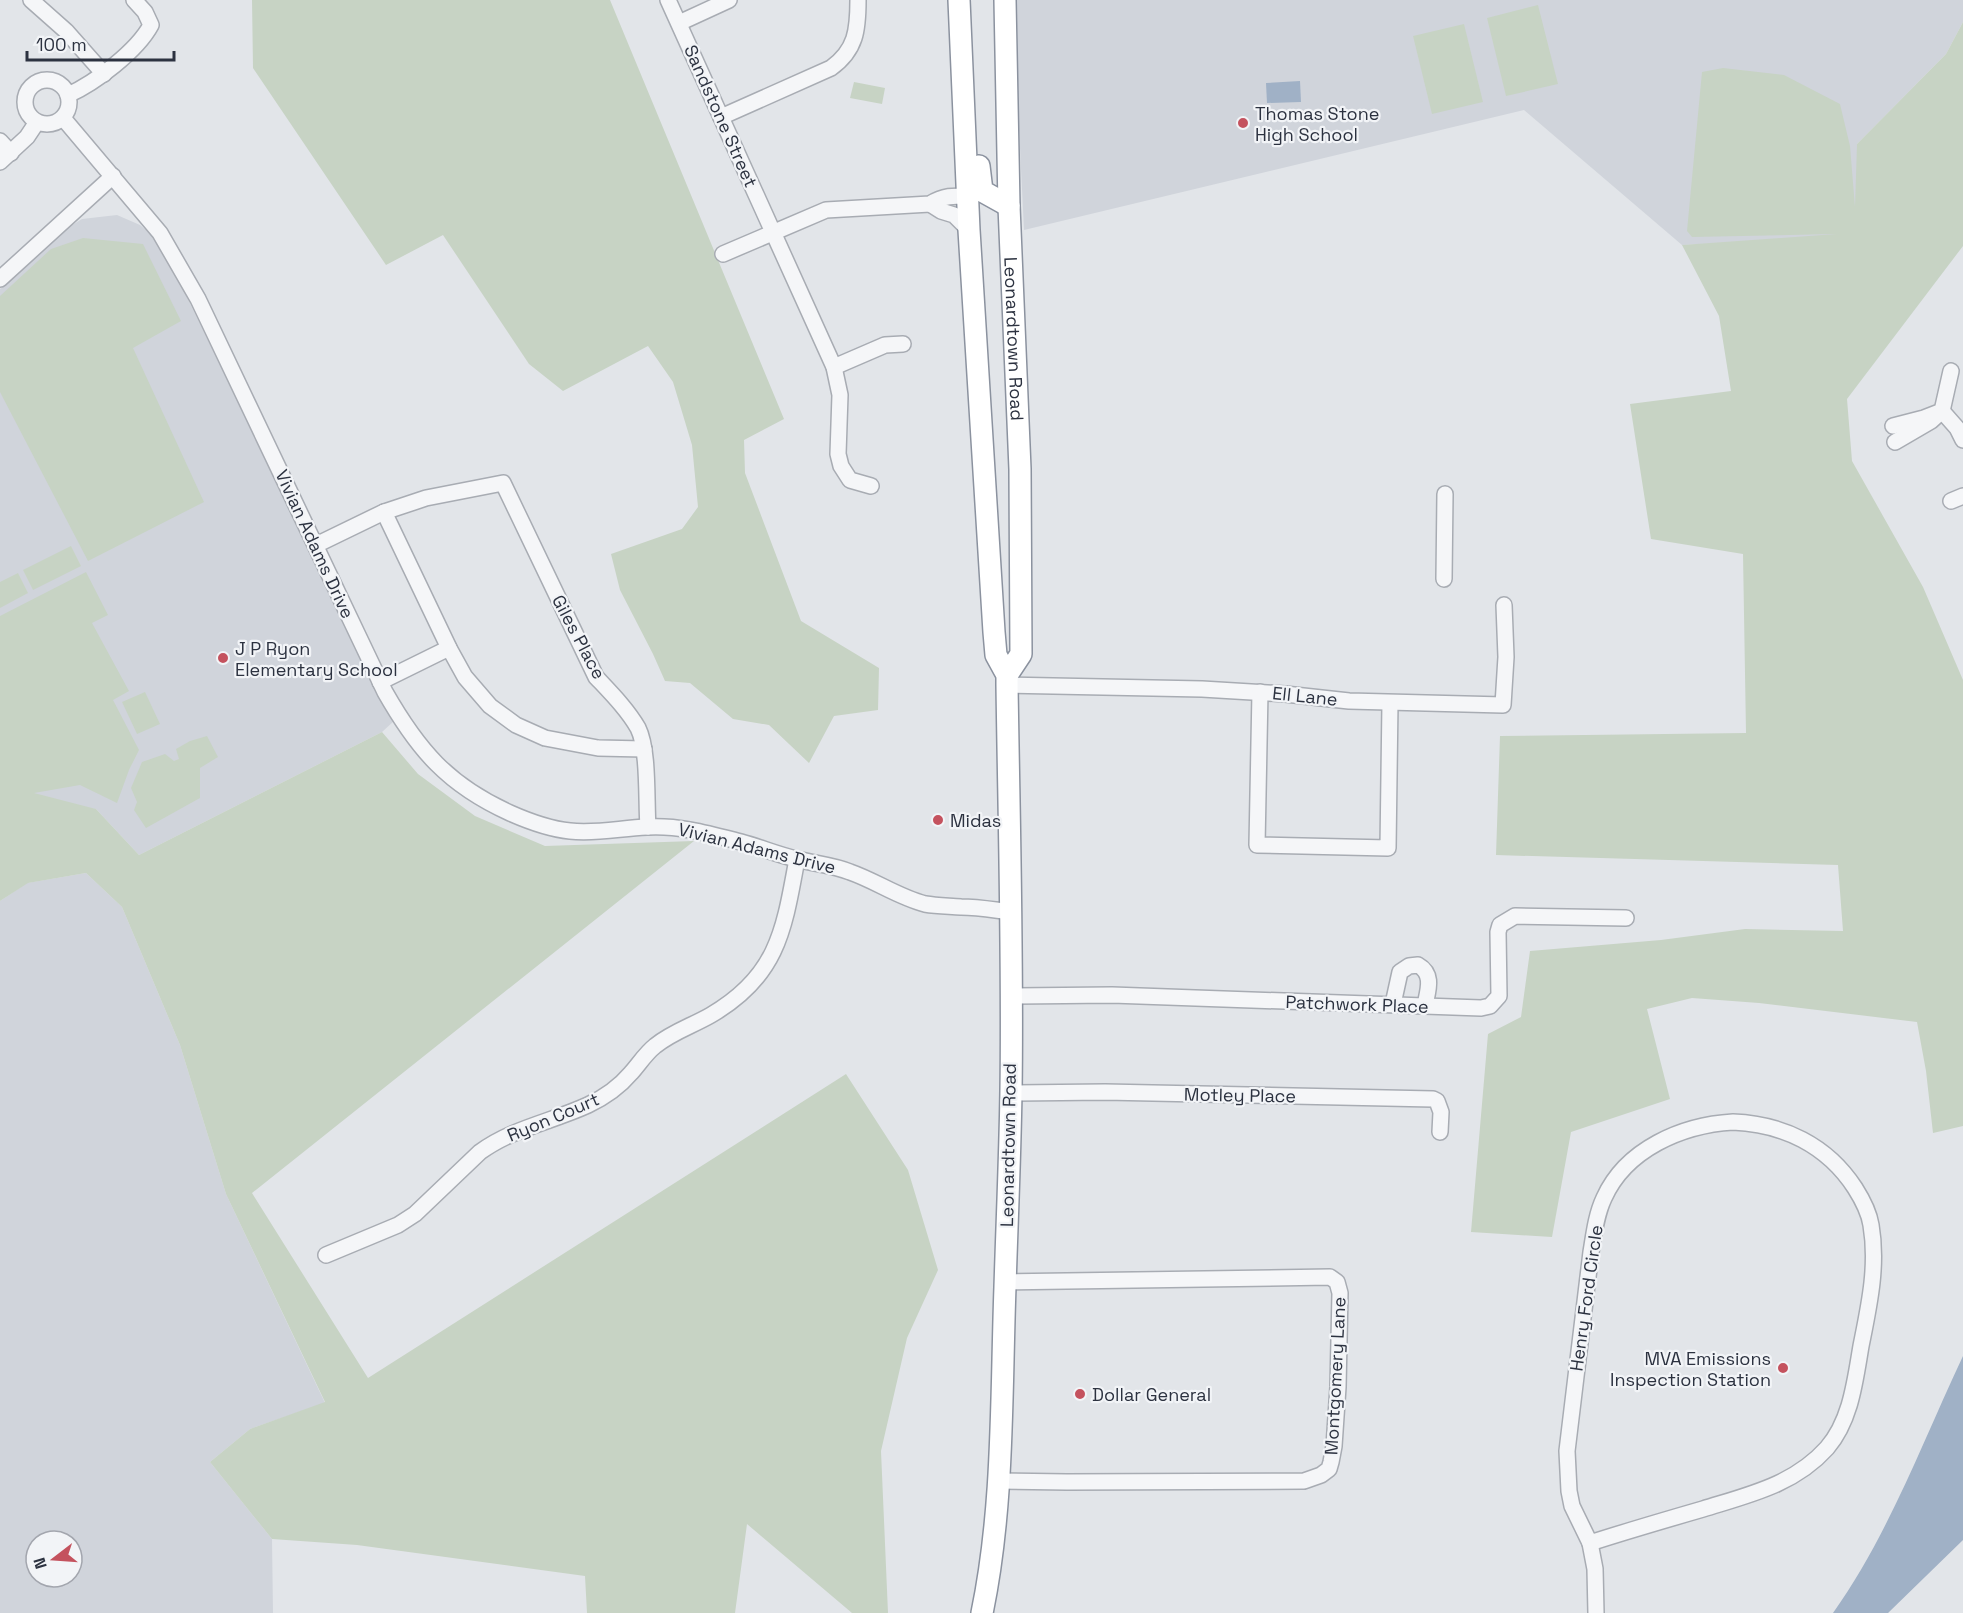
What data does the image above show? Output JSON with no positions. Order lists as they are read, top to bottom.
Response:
{
  "streets": {
    "highway": ["Leonardtown Road"],
    "street": [
      "Sandstone Street",
      "Vivian Adams Drive",
      "Giles Place",
      "Ell Lane",
      "Patchwork Place",
      "Motley Place",
      "Ryon Court",
      "Henry Ford Circle",
      "Montgomery Lane"
    ]
  },
  "crossings": [
    ["Leonardtown Road", "Vivian Adams Drive"],
    ["Leonardtown Road", "Ell Lane"],
    ["Leonardtown Road", "Patchwork Place"],
    ["Leonardtown Road", "Motley Place"],
    ["Leonardtown Road", "Montgomery Lane"],
    ["Vivian Adams Drive", "Giles Place"],
    ["Vivian Adams Drive", "Ryon Court"]
  ],
  "places": [
    "Thomas Stone High School",
    "J P Ryon Elementary School",
    "Midas",
    "MVA Emissions Inspection Station",
    "Dollar General"
  ],
  "scale_bar": "100 m",
  "north": "left"
}
